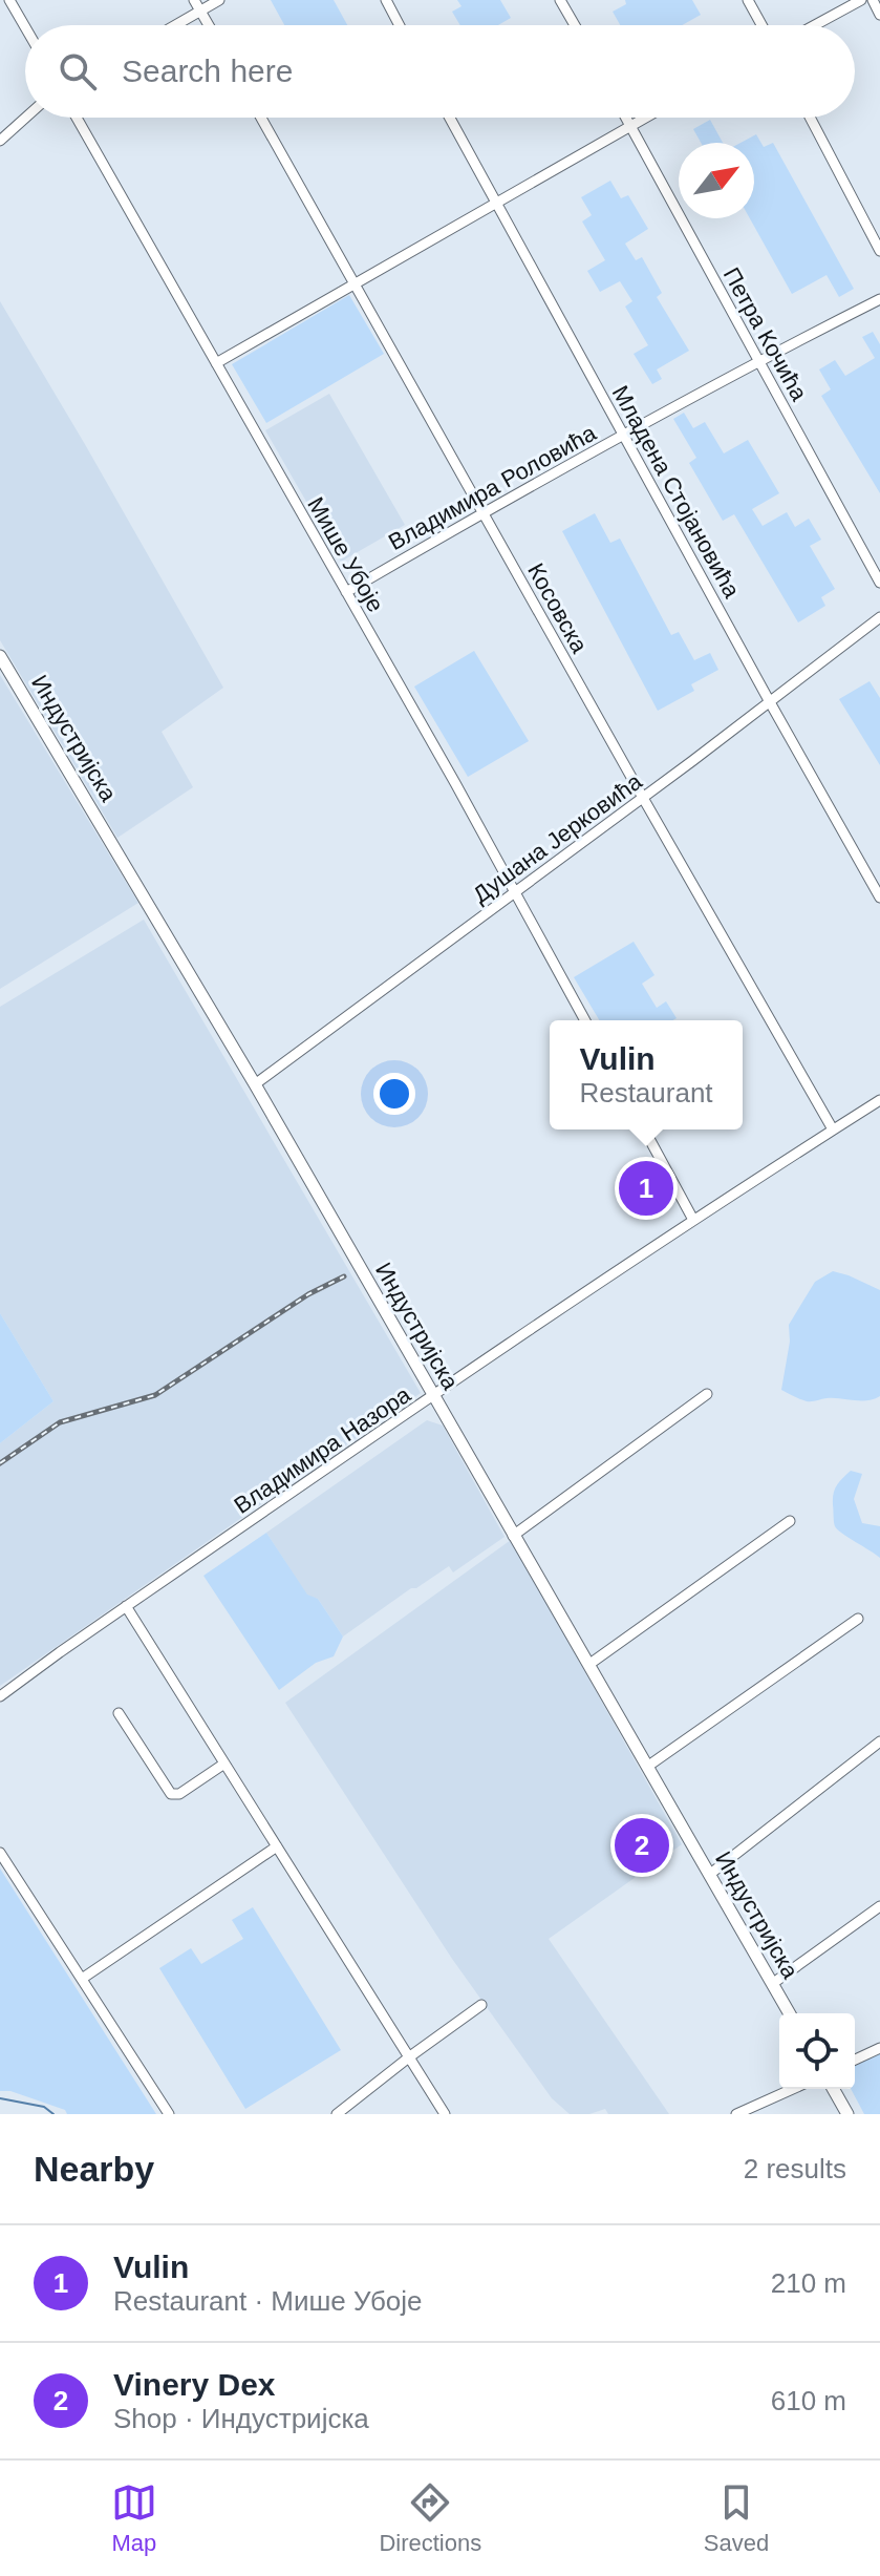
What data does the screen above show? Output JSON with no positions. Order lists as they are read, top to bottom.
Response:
{
  "streets": {
    "main road": ["Индустријска"],
    "street": [
      "Петра Кочића",
      "Владимира Роловића",
      "Младена Стојановића",
      "Мише Убоје",
      "Косовска",
      "Душана Јерковића",
      "Владимира Назора"
    ]
  },
  "crossings": [
    ["Петра Кочића", "Владимира Роловића"],
    ["Владимира Роловића", "Младена Стојановића"],
    ["Владимира Роловића", "Мише Убоје"],
    ["Владимира Роловића", "Косовска"],
    ["Младена Стојановића", "Душана Јерковића"],
    ["Мише Убоје", "Душана Јерковића"],
    ["Косовска", "Душана Јерковића"],
    ["Косовска", "Владимира Назора"],
    ["Индустријска", "Душана Јерковића"],
    ["Индустријска", "Владимира Назора"]
  ],
  "north": "top right",
  "page": {
    "search": "Search here",
    "popup": ["Vulin", "Restaurant"],
    "pins": ["1", "2"],
    "heading": ["Nearby", "2 results"],
    "list": [
      {
        "mark": "1",
        "name": "Vulin",
        "note": "Restaurant · Мише Убоје",
        "value": "210 m"
      },
      {
        "mark": "2",
        "name": "Vinery Dex",
        "note": "Shop · Индустријска",
        "value": "610 m"
      }
    ],
    "nav": ["Map", "Directions", "Saved"]
  }
}
